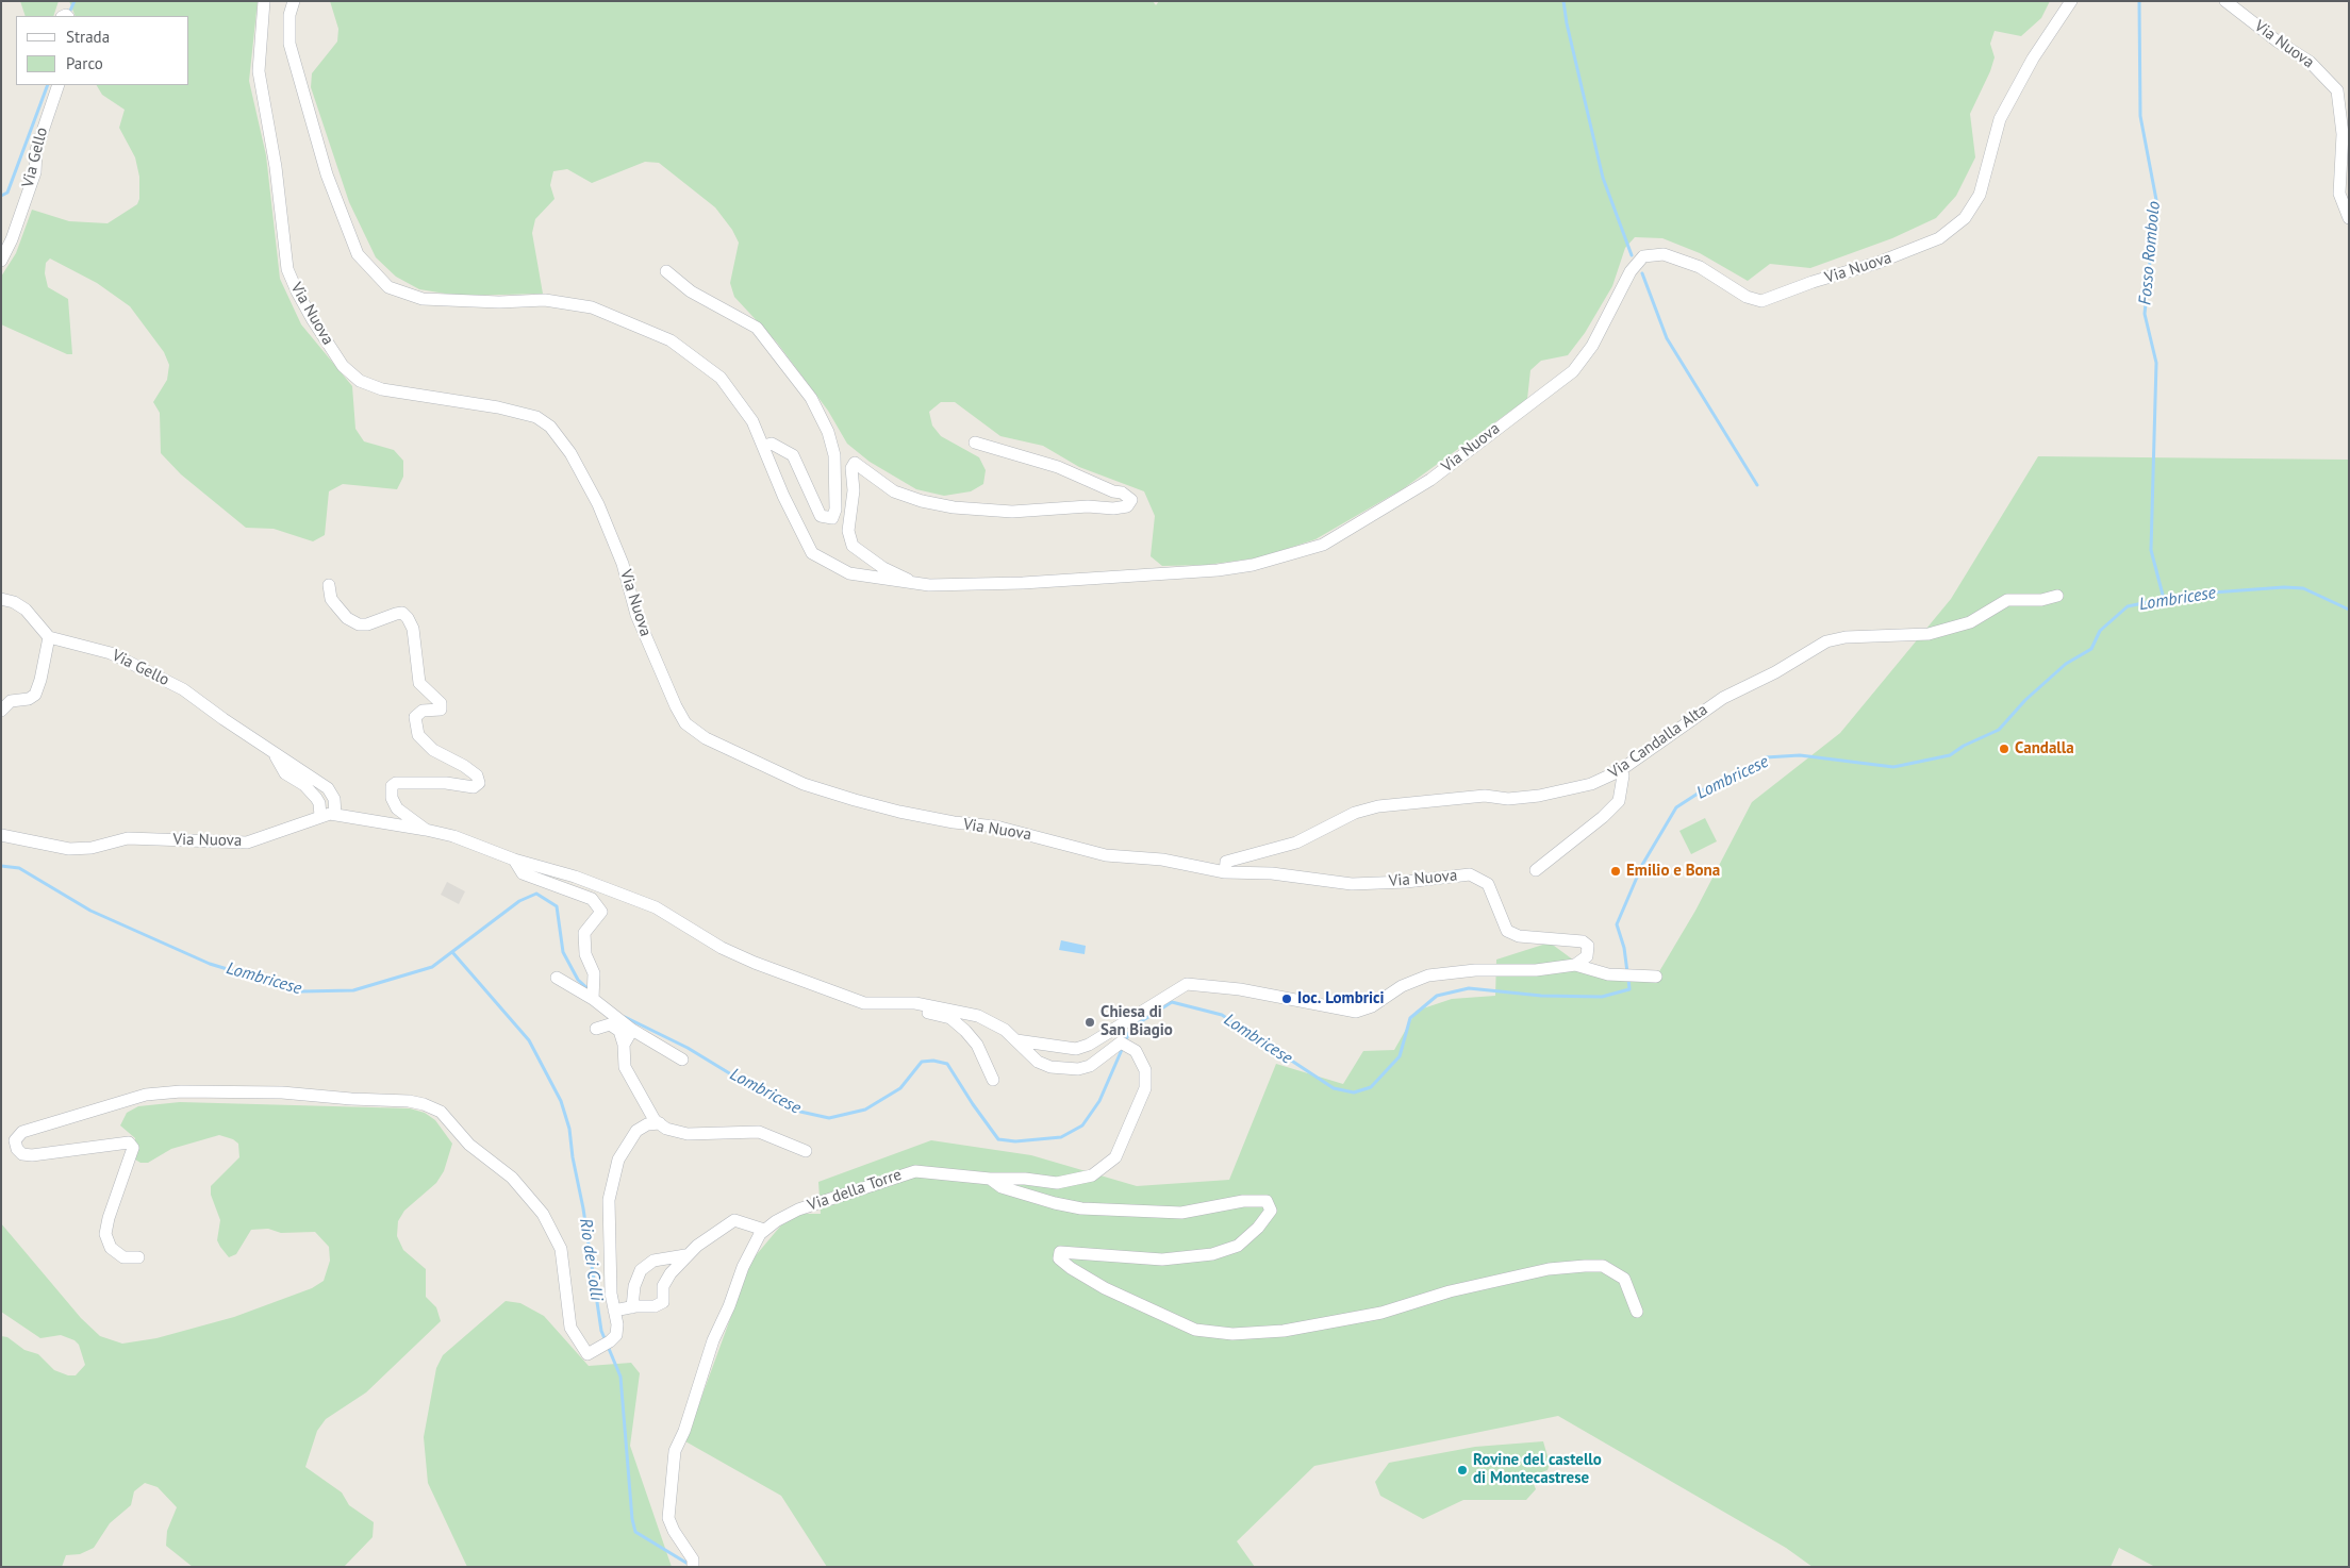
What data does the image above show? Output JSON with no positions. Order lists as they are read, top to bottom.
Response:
{
  "streets": {
    "street": [
      "Via Nuova",
      "Via Gello",
      "Via Candalla Alta",
      "Via della Torre"
    ]
  },
  "crossings": [
    ["Via Nuova", "Via Gello"],
    ["Via Nuova", "Via Candalla Alta"],
    ["Via Nuova", "Via della Torre"]
  ],
  "water": ["Fosso Rombolo", "Lombricese", "Rio dei Colli"],
  "places": [
    "Candalla",
    "Emilio e Bona",
    "Ioc. Lombrici",
    "Chiesa di San Biagio",
    "Rovine del castello di Montecastrese"
  ],
  "legend": ["Strada", "Parco"]
}
